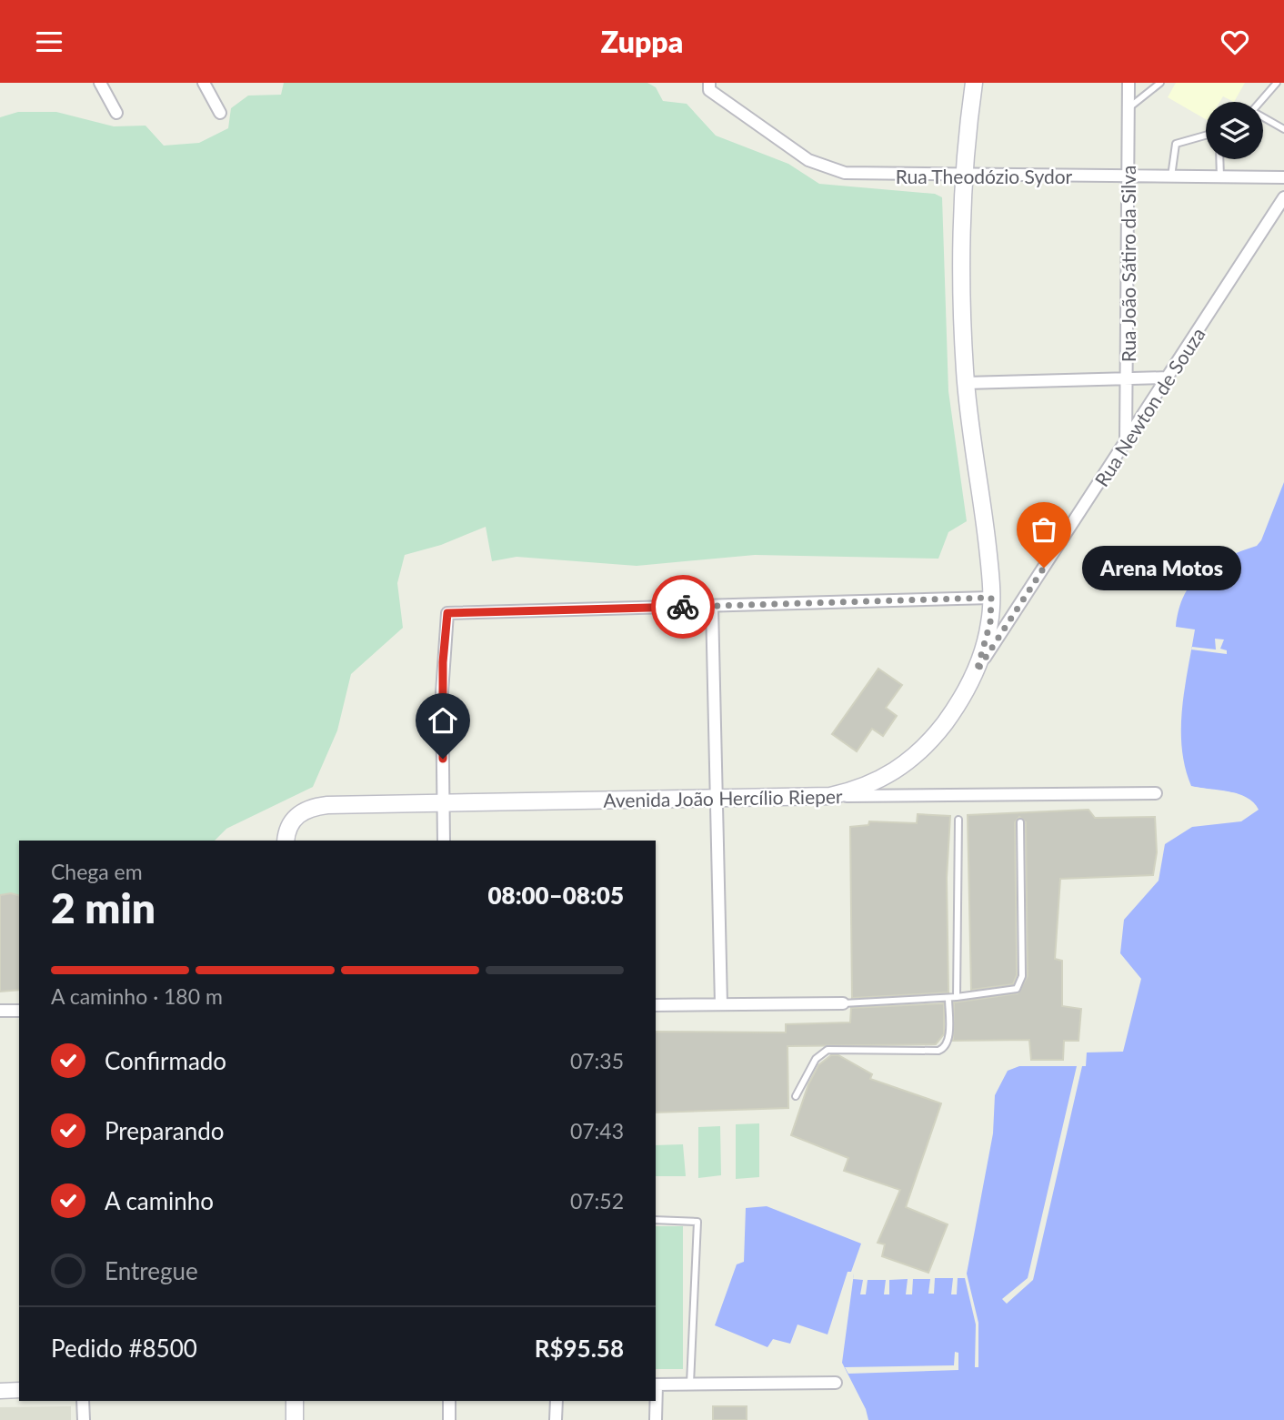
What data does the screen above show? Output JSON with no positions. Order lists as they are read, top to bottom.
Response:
{
  "streets": {
    "main road": ["Rua Newton de Souza", "Avenida João Hercílio Rieper"],
    "street": ["Rua Theodózio Sydor", "Rua João Sátiro da Silva"]
  },
  "crossings": [
    ["Rua Theodózio Sydor", "Rua João Sátiro da Silva"],
    ["Rua João Sátiro da Silva", "Rua Newton de Souza"],
    ["Rua Newton de Souza", "Avenida João Hercílio Rieper"]
  ],
  "places": ["Arena Motos"],
  "page": {
    "header": "Zuppa",
    "bubble": "Arena Motos",
    "heading": ["2 min", "Chega em", "08:00–08:05"],
    "panel": ["Pedido #8500", "R$95.58"],
    "bar": "A caminho · 180 m",
    "list": [
      ["Confirmado", "07:35"],
      ["Preparando", "07:43"],
      ["A caminho", "07:52"],
      "Entregue"
    ]
  }
}
